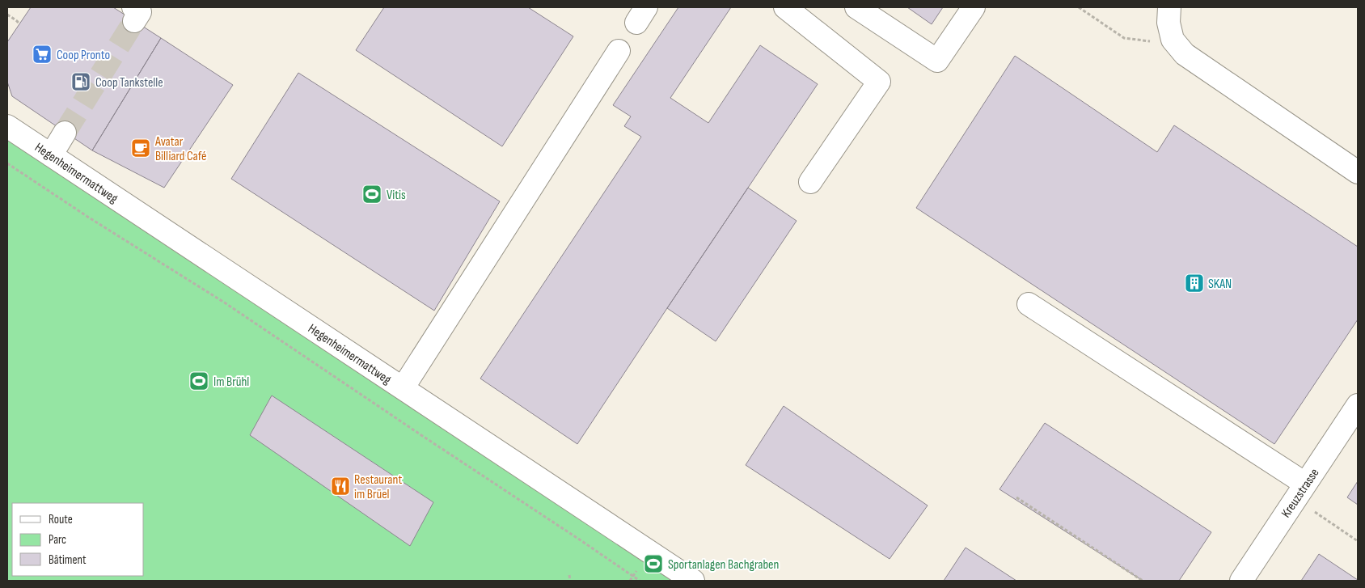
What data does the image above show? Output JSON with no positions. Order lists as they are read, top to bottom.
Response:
{
  "streets": {
    "street": ["Hegenheimermattweg", "Kreuzstrasse"]
  },
  "places": {
    "supermarket": ["Coop Pronto"],
    "fuel station": ["Coop Tankstelle"],
    "cafe": ["Avatar Billiard Café"],
    "sports": ["Vitis", "Im Brühl", "Sportanlagen Bachgraben"],
    "building": ["SKAN"],
    "restaurant": ["Restaurant im Brüel"]
  },
  "legend": ["Route", "Parc", "Bâtiment"]
}
